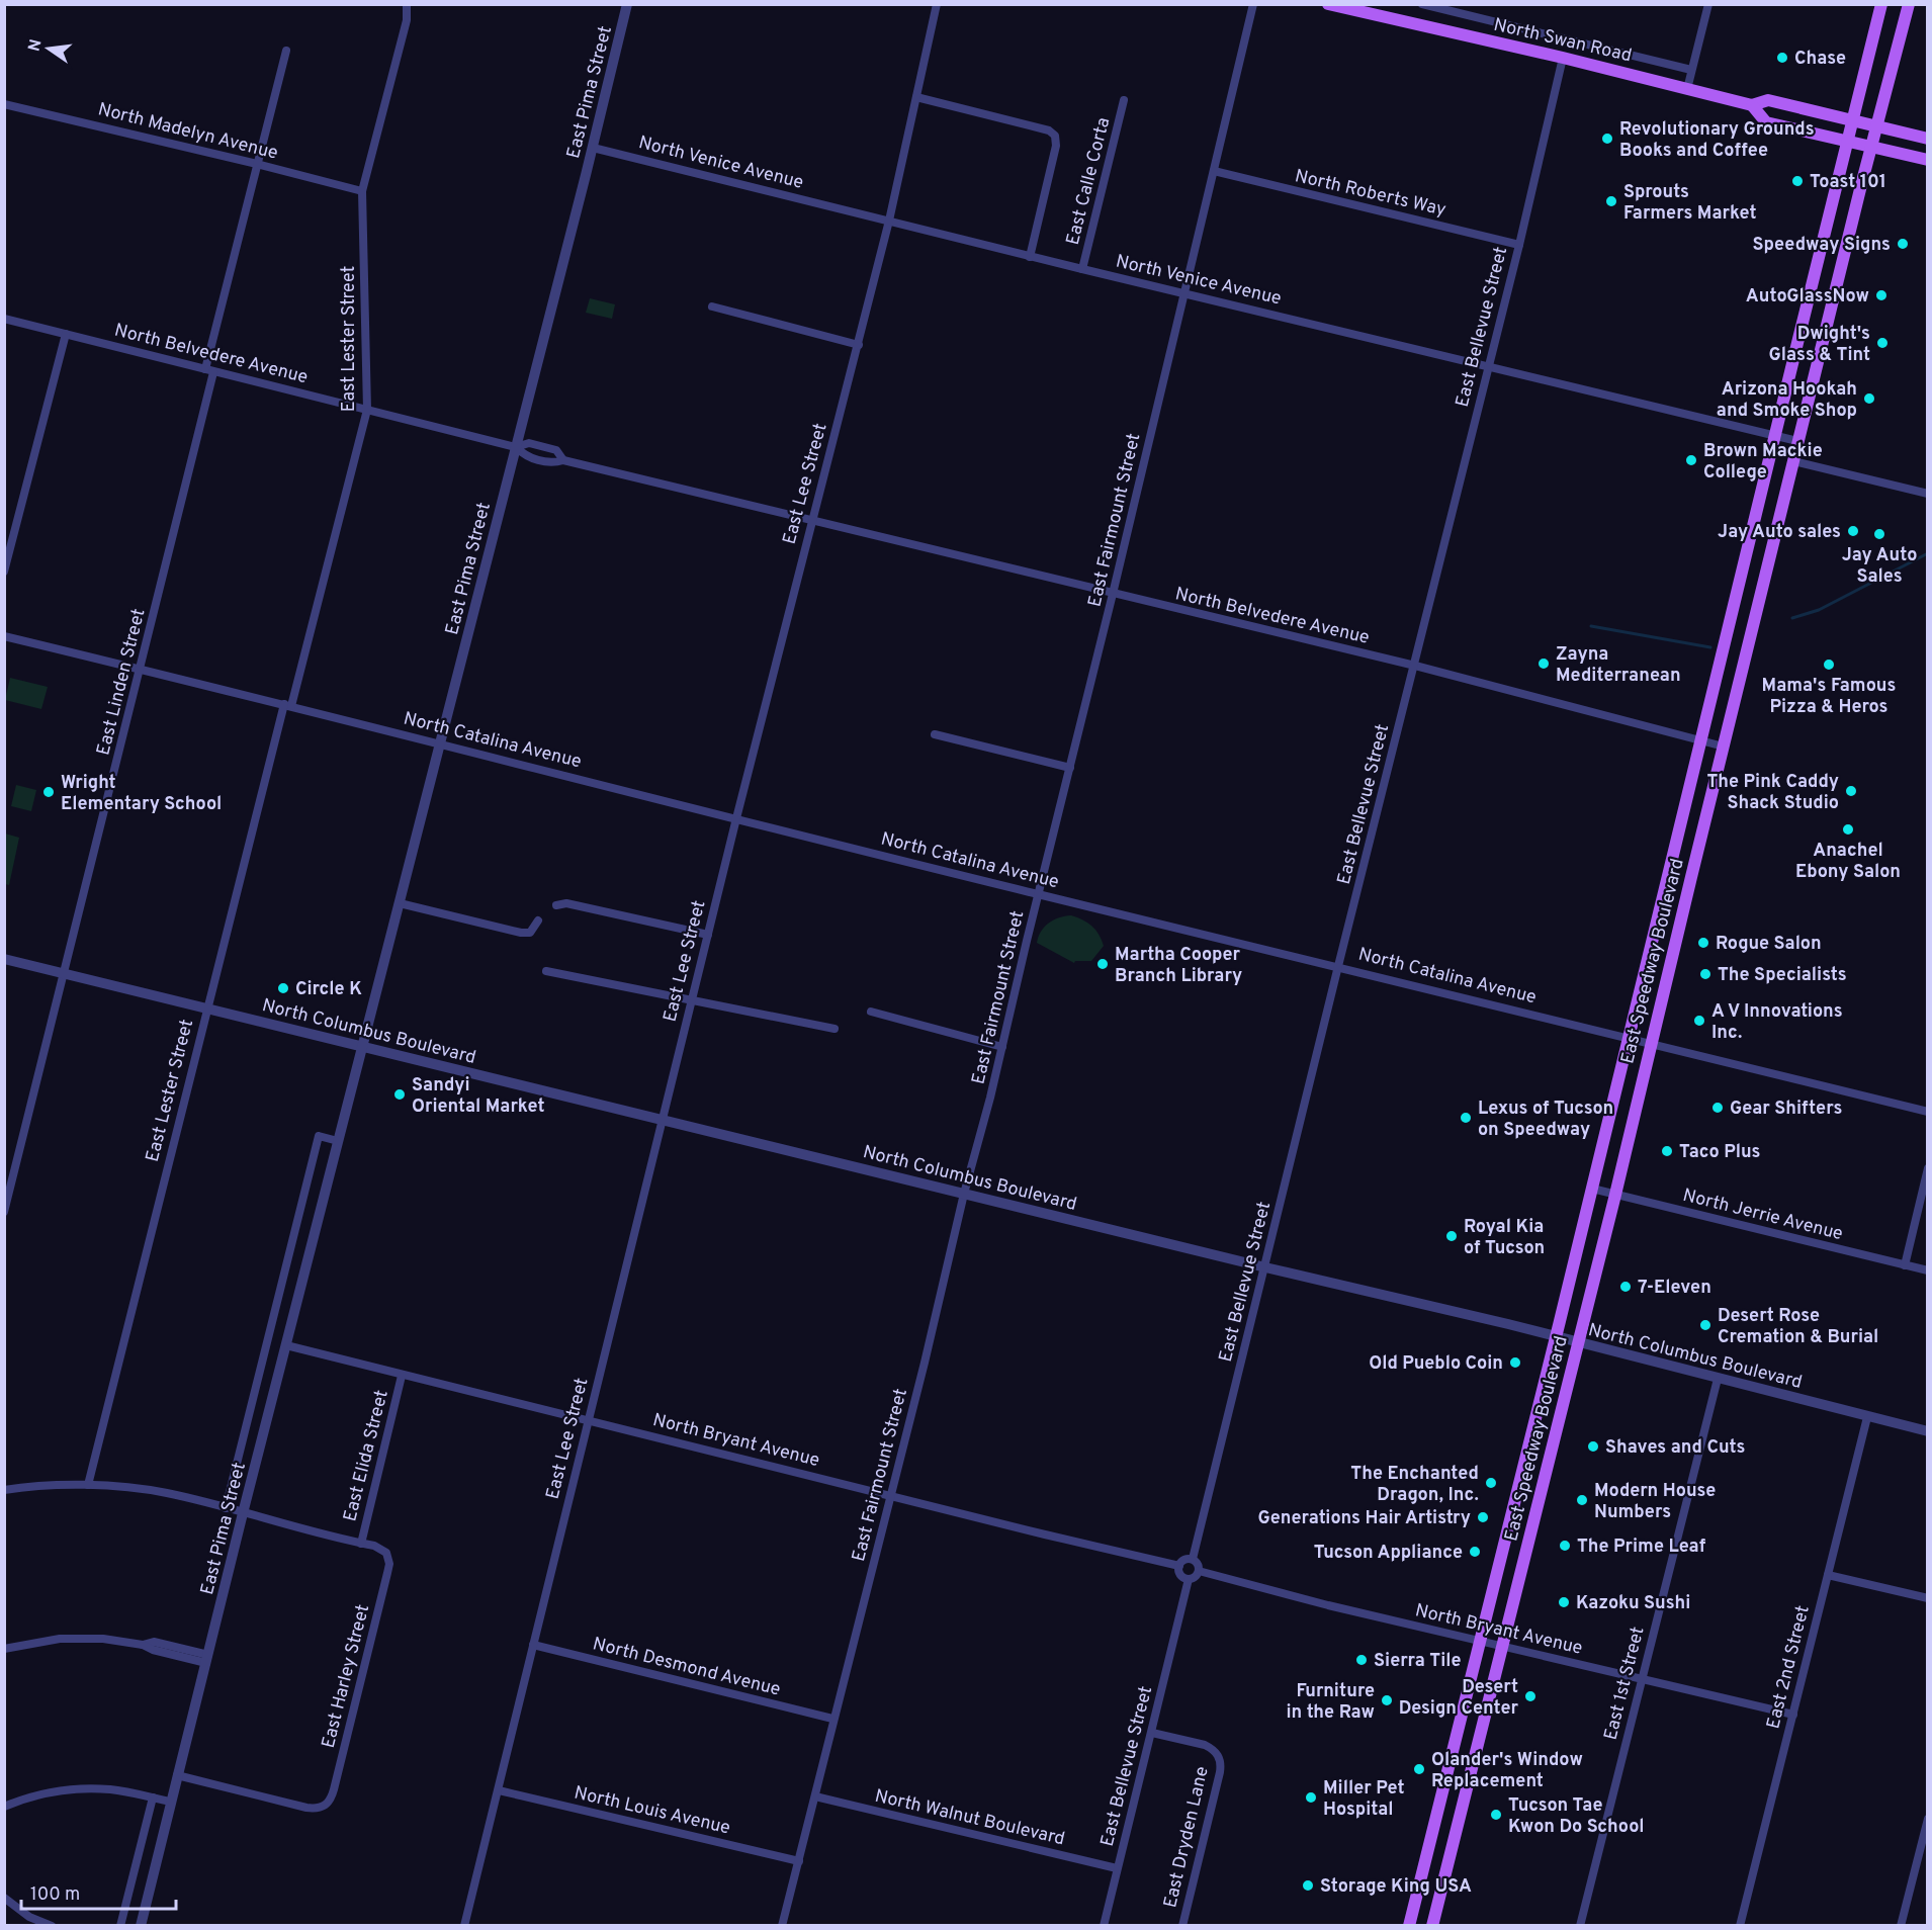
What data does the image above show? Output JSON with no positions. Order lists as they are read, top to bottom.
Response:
{
  "streets": {
    "main road": ["North Swan Road", "East Speedway Boulevard"],
    "street": [
      "East Pima Street",
      "North Madelyn Avenue",
      "North Venice Avenue",
      "East Calle Corta",
      "North Roberts Way",
      "East Bellevue Street",
      "East Lester Street",
      "North Belvedere Avenue",
      "East Lee Street",
      "East Fairmount Street",
      "East Linden Street",
      "North Catalina Avenue",
      "North Columbus Boulevard",
      "North Jerrie Avenue",
      "North Bryant Avenue",
      "East Elida Street",
      "North Desmond Avenue",
      "East 2nd Street",
      "East Harley Street",
      "East 1st Street",
      "North Louis Avenue",
      "North Walnut Boulevard",
      "East Dryden Lane"
    ]
  },
  "crossings": [
    ["North Swan Road", "East Bellevue Street"],
    ["North Swan Road", "East Speedway Boulevard"],
    ["East Pima Street", "North Venice Avenue"],
    ["East Pima Street", "North Belvedere Avenue"],
    ["East Pima Street", "North Catalina Avenue"],
    ["East Pima Street", "North Columbus Boulevard"],
    ["East Pima Street", "North Bryant Avenue"],
    ["East Pima Street", "East Harley Street"],
    ["North Madelyn Avenue", "East Lester Street"],
    ["North Madelyn Avenue", "East Linden Street"],
    ["North Venice Avenue", "East Calle Corta"],
    ["North Venice Avenue", "East Bellevue Street"],
    ["North Venice Avenue", "East Lee Street"],
    ["North Venice Avenue", "East Fairmount Street"],
    ["North Venice Avenue", "East Speedway Boulevard"],
    ["North Roberts Way", "East Bellevue Street"],
    ["North Roberts Way", "East Fairmount Street"],
    ["East Bellevue Street", "North Belvedere Avenue"],
    ["East Bellevue Street", "North Catalina Avenue"],
    ["East Bellevue Street", "North Columbus Boulevard"],
    ["East Bellevue Street", "North Bryant Avenue"],
    ["East Bellevue Street", "North Walnut Boulevard"],
    ["East Bellevue Street", "East Dryden Lane"],
    ["East Lester Street", "North Belvedere Avenue"],
    ["East Lester Street", "North Catalina Avenue"],
    ["East Lester Street", "North Columbus Boulevard"],
    ["North Belvedere Avenue", "East Lee Street"],
    ["North Belvedere Avenue", "East Fairmount Street"],
    ["North Belvedere Avenue", "East Linden Street"],
    ["North Belvedere Avenue", "East Speedway Boulevard"],
    ["East Lee Street", "North Catalina Avenue"],
    ["East Lee Street", "North Columbus Boulevard"],
    ["East Lee Street", "North Bryant Avenue"],
    ["East Lee Street", "North Desmond Avenue"],
    ["East Lee Street", "North Louis Avenue"],
    ["East Fairmount Street", "North Catalina Avenue"],
    ["East Fairmount Street", "North Columbus Boulevard"],
    ["East Fairmount Street", "North Bryant Avenue"],
    ["East Fairmount Street", "North Desmond Avenue"],
    ["East Fairmount Street", "North Louis Avenue"],
    ["East Fairmount Street", "North Walnut Boulevard"],
    ["East Linden Street", "North Catalina Avenue"],
    ["East Linden Street", "North Columbus Boulevard"],
    ["North Catalina Avenue", "East Speedway Boulevard"],
    ["East Speedway Boulevard", "North Columbus Boulevard"],
    ["East Speedway Boulevard", "North Jerrie Avenue"],
    ["East Speedway Boulevard", "North Bryant Avenue"],
    ["North Columbus Boulevard", "East 2nd Street"],
    ["North Columbus Boulevard", "East 1st Street"],
    ["North Bryant Avenue", "East Elida Street"],
    ["North Bryant Avenue", "East 2nd Street"],
    ["North Bryant Avenue", "East 1st Street"],
    ["East Elida Street", "East Harley Street"]
  ],
  "places": [
    "Chase",
    "Revolutionary Grounds Books and Coffee",
    "Toast 101",
    "Sprouts Farmers Market",
    "Speedway Signs",
    "AutoGlassNow",
    "Dwight's Glass & Tint",
    "Arizona Hookah and Smoke Shop",
    "Brown Mackie College",
    "Jay Auto sales",
    "Jay Auto Sales",
    "Zayna Mediterranean",
    "Mama's Famous Pizza & Heros",
    "The Pink Caddy Shack Studio",
    "Wright Elementary School",
    "Anachel Ebony Salon",
    "Rogue Salon",
    "Martha Cooper Branch Library",
    "The Specialists",
    "Circle K",
    "A V Innovations Inc.",
    "Sandyi Oriental Market",
    "Gear Shifters",
    "Lexus of Tucson on Speedway",
    "Taco Plus",
    "Royal Kia of Tucson",
    "7-Eleven",
    "Desert Rose Cremation & Burial",
    "Old Pueblo Coin",
    "Shaves and Cuts",
    "The Enchanted Dragon, Inc.",
    "Modern House Numbers",
    "Generations Hair Artistry",
    "The Prime Leaf",
    "Tucson Appliance",
    "Kazoku Sushi",
    "Sierra Tile",
    "Desert Design Center",
    "Furniture in the Raw",
    "Olander's Window Replacement",
    "Miller Pet Hospital",
    "Tucson Tae Kwon Do School",
    "Storage King USA"
  ],
  "scale_bar": "100 m",
  "north": "left"
}
